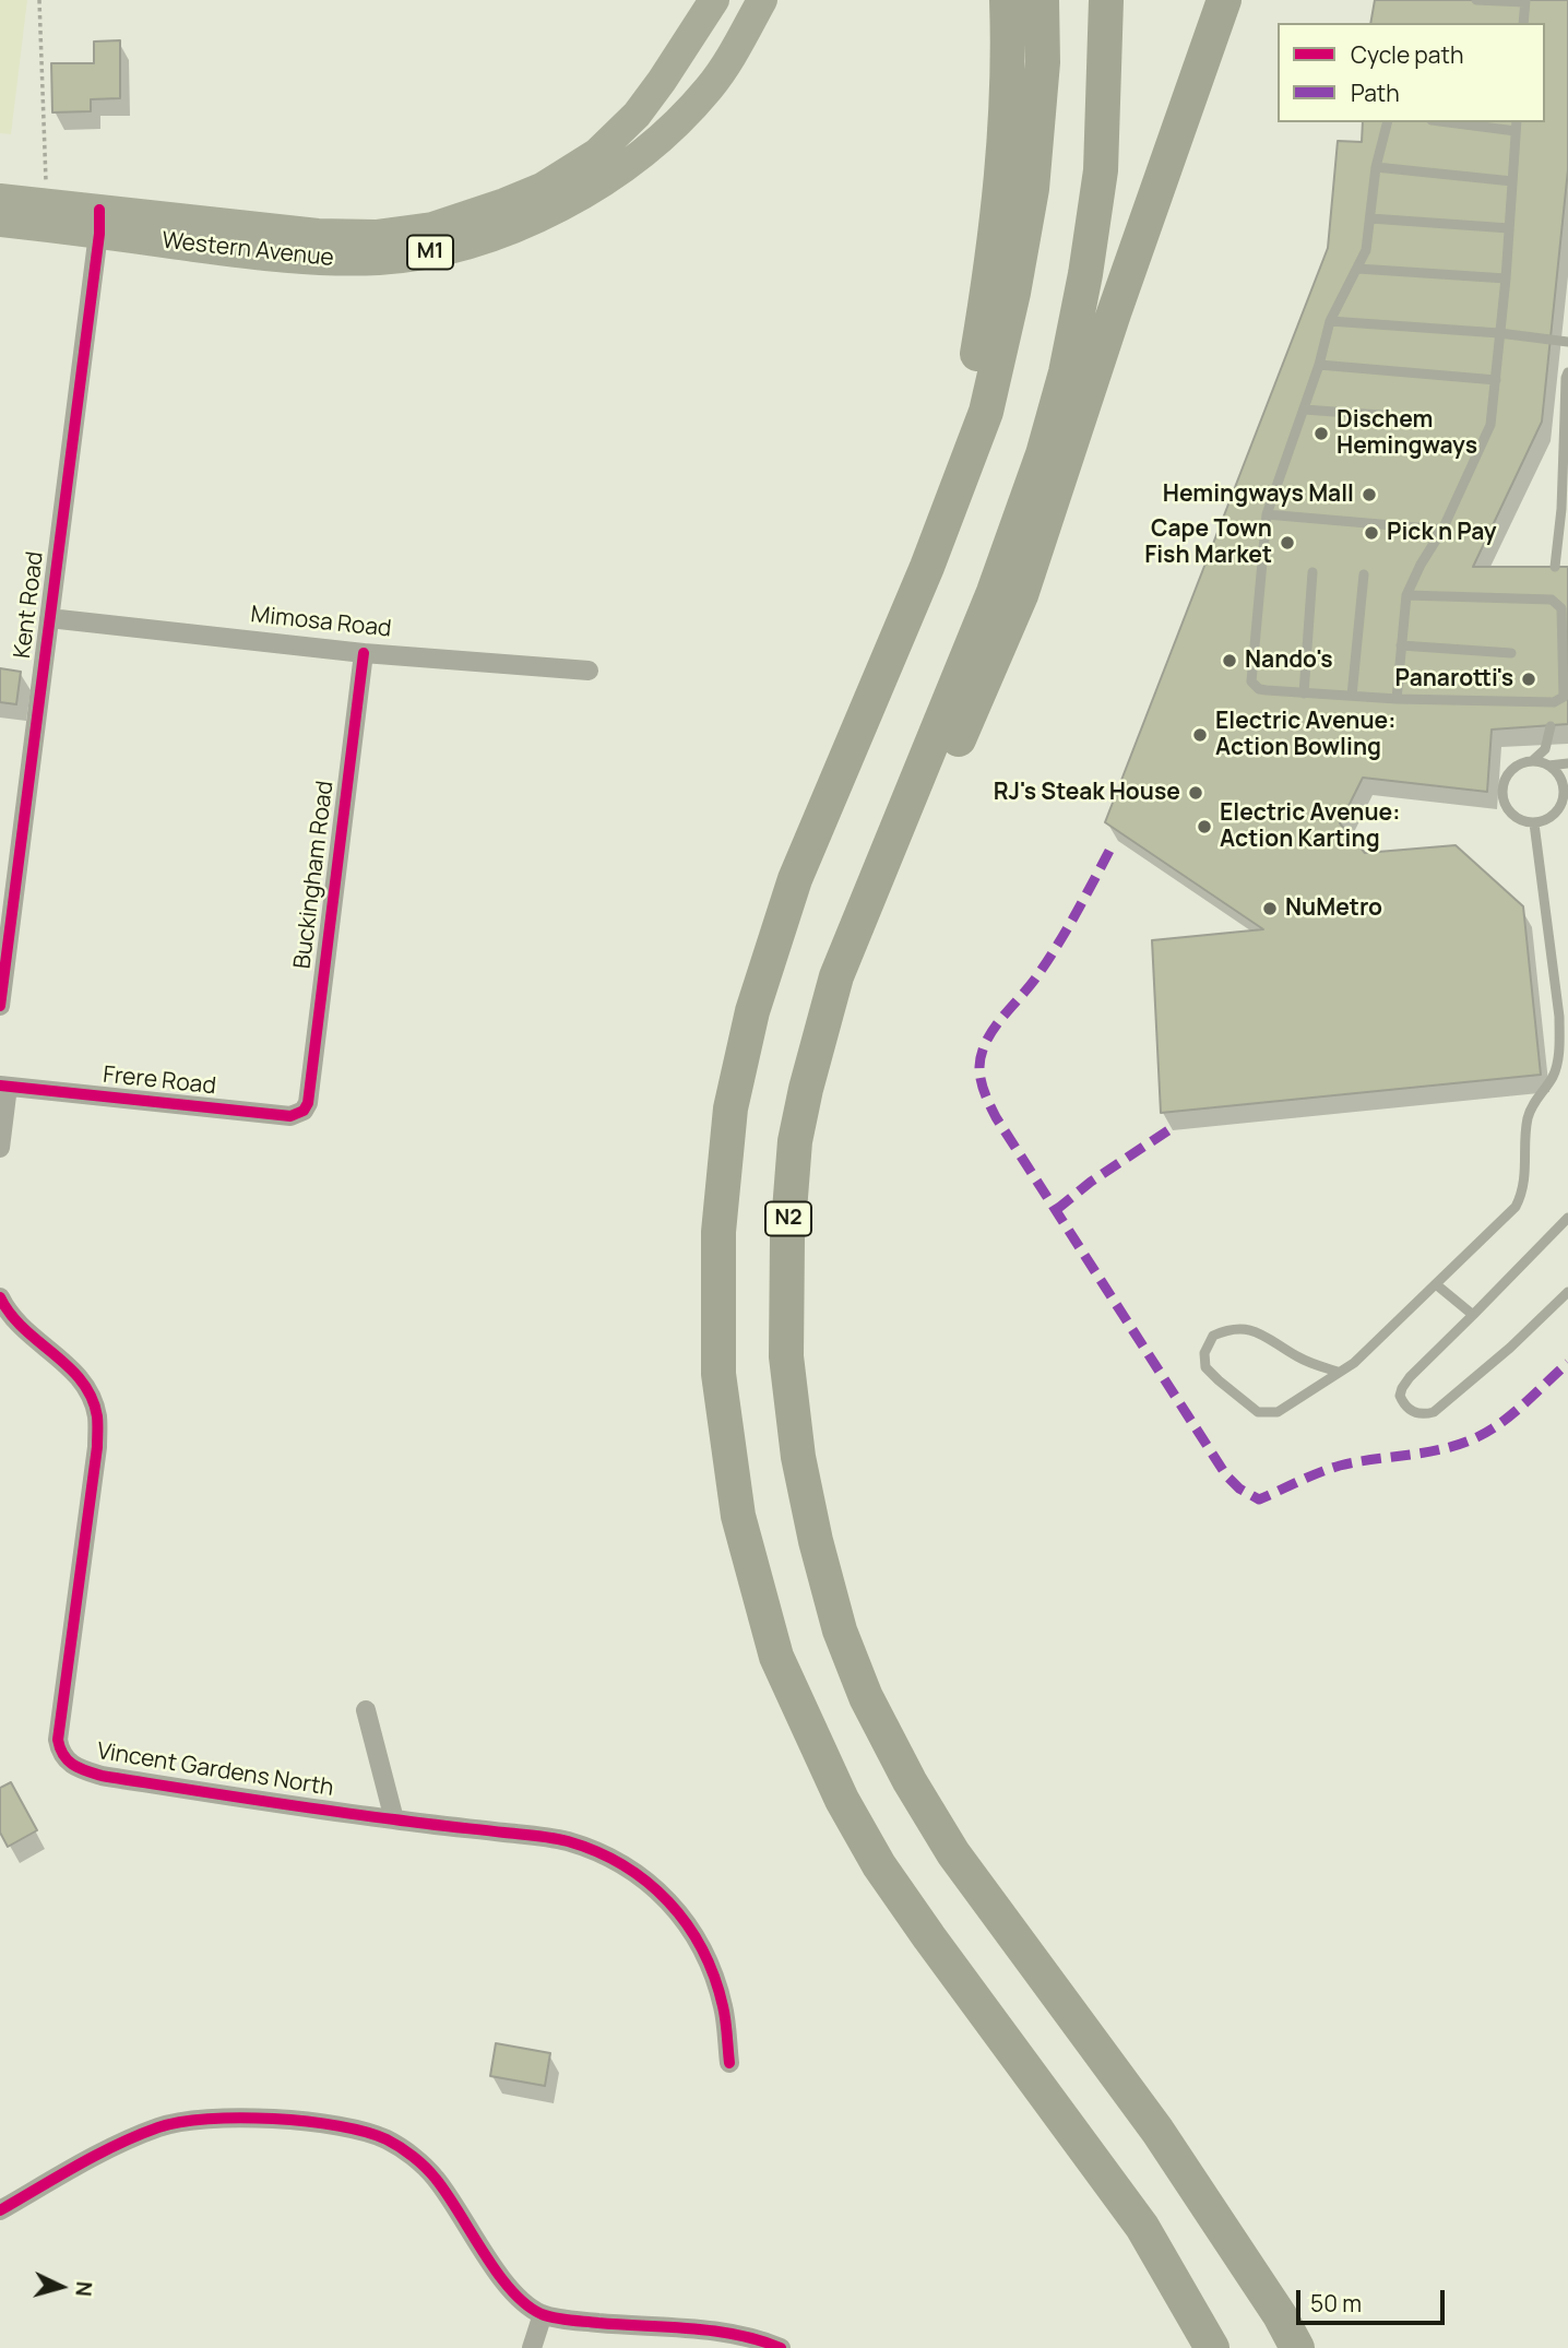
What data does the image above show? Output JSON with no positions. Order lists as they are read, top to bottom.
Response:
{
  "streets": {
    "highway": ["N2"],
    "main road": ["Western Avenue", "M1"],
    "street": [
      "Kent Road",
      "Mimosa Road",
      "Buckingham Road",
      "Frere Road",
      "Vincent Gardens North"
    ]
  },
  "crossings": [
    ["Western Avenue", "Kent Road"],
    ["Kent Road", "Mimosa Road"],
    ["Mimosa Road", "Buckingham Road"],
    ["Buckingham Road", "Frere Road"]
  ],
  "places": [
    "Dischem Hemingways",
    "Hemingways Mall",
    "Pick n Pay",
    "Cape Town Fish Market",
    "Nando's",
    "Panarotti's",
    "Electric Avenue: Action Bowling",
    "RJ's Steak House",
    "Electric Avenue: Action Karting",
    "NuMetro"
  ],
  "legend": ["Cycle path", "Path"],
  "scale_bar": "50 m",
  "north": "right"
}
